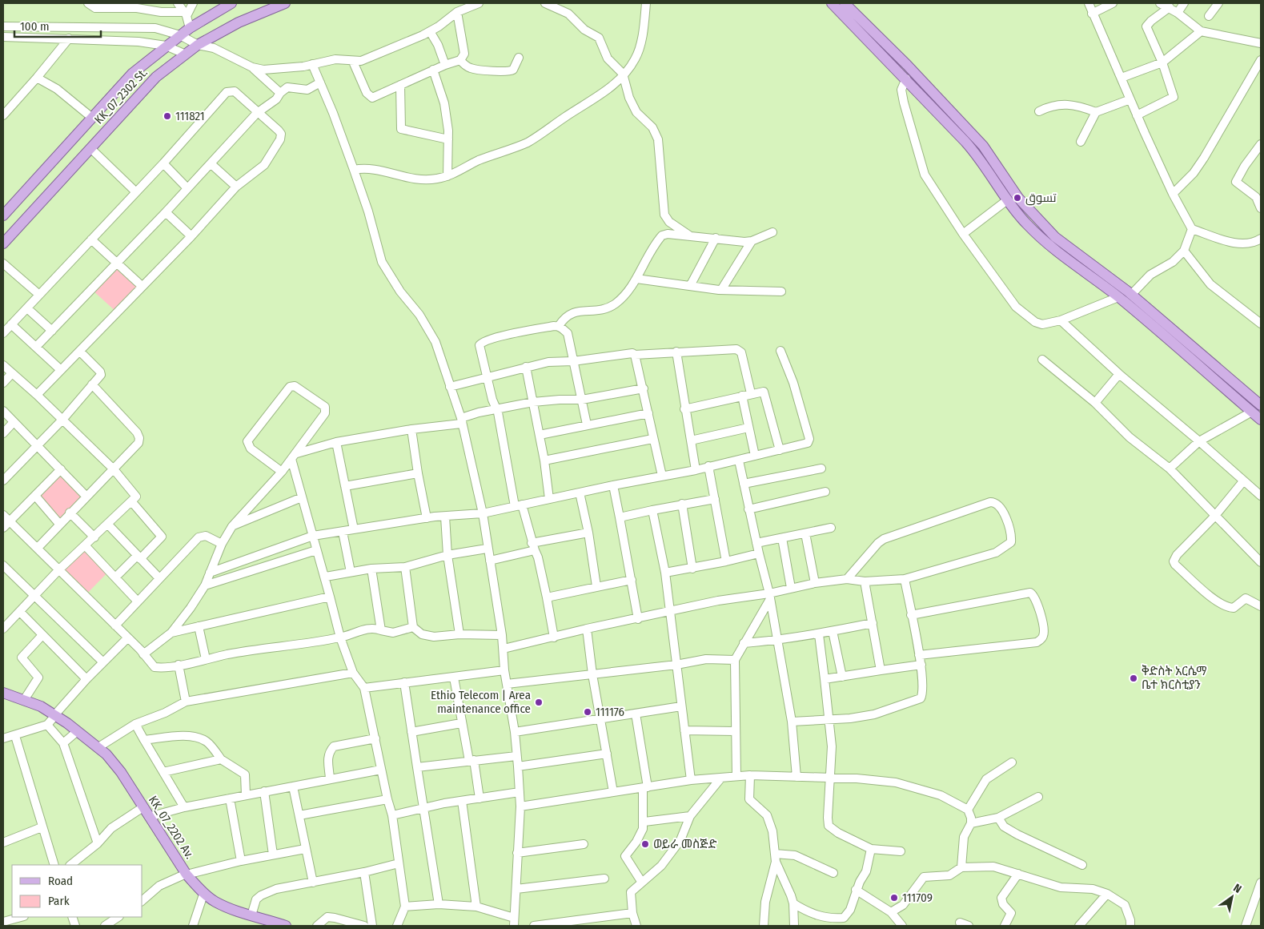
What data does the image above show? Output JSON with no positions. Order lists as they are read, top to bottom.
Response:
{
  "streets": {
    "main road": ["KK_07_2302 St.", "KK_07_2202 Av."]
  },
  "places": [
    "111821",
    "تسوق",
    "ቅድስት አርሴማ ቤተ ክርስቲያን",
    "Ethio Telecom | Area maintenance office",
    "111176",
    "ወይራ መስጅድ",
    "111709"
  ],
  "legend": ["Road", "Park"],
  "scale_bar": "100 m",
  "north": "top right"
}
